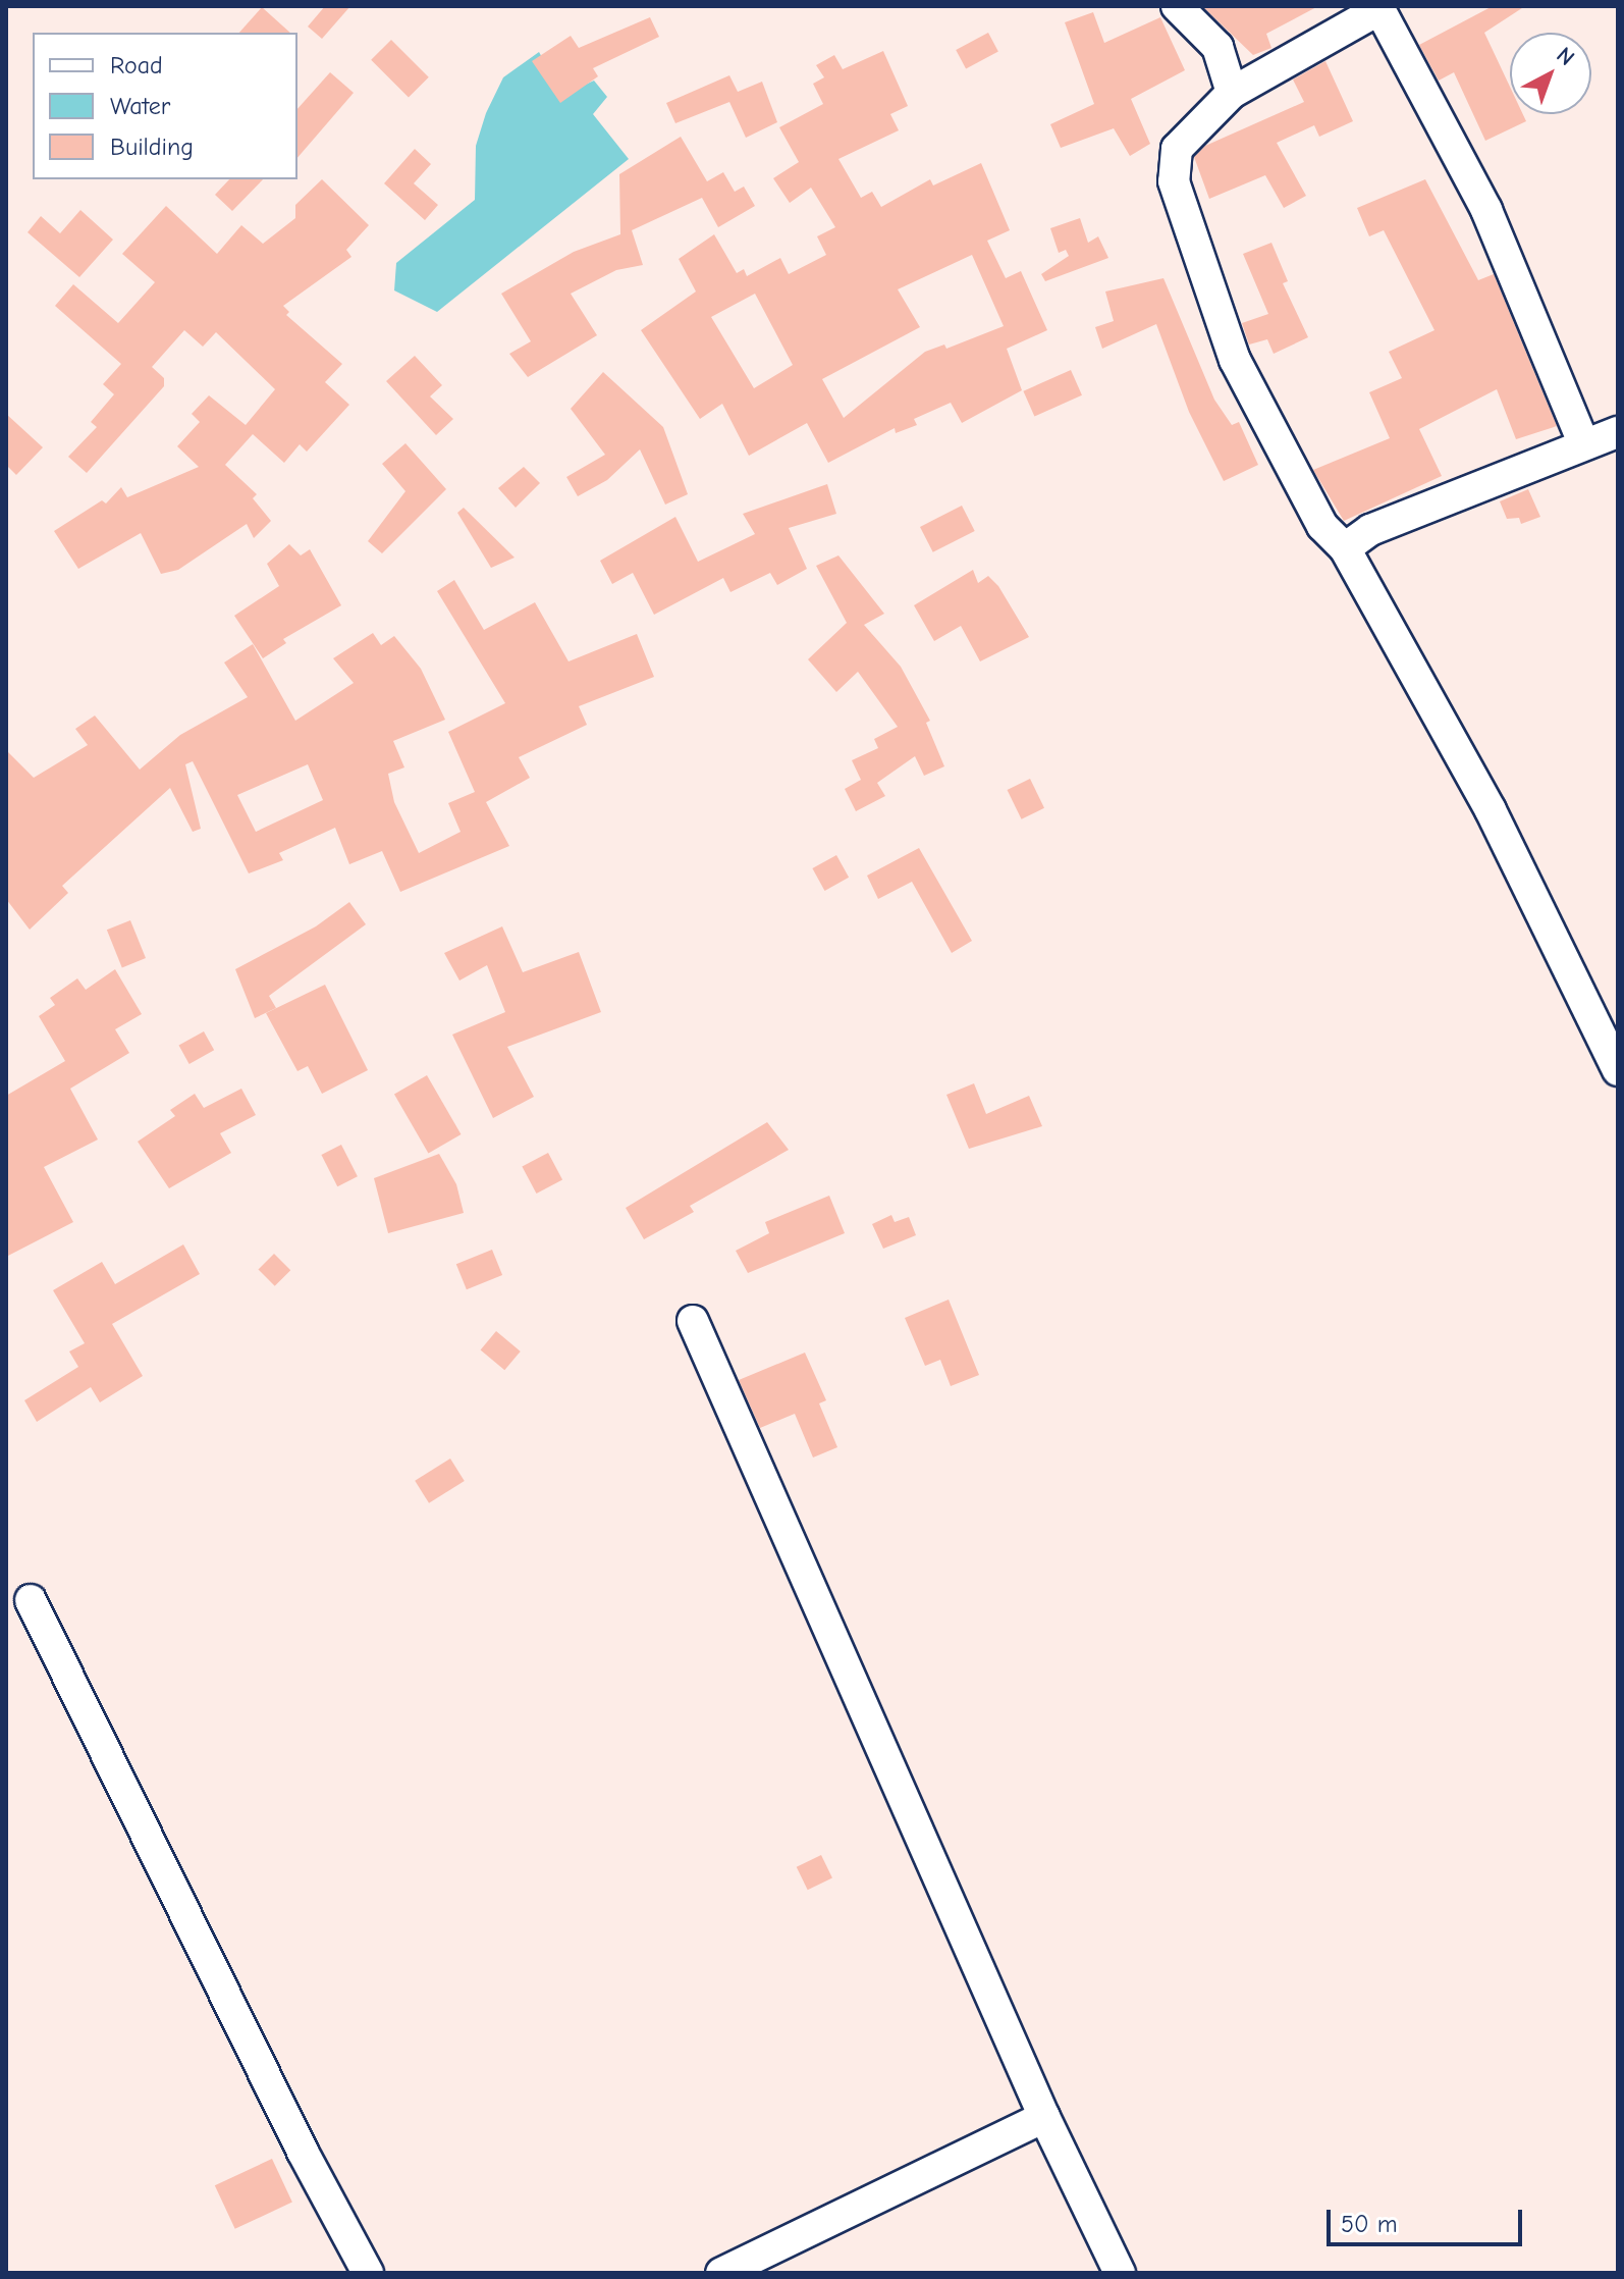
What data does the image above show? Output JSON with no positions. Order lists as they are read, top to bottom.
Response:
{
  "legend": ["Road", "Water", "Building"],
  "scale_bar": "50 m",
  "north": "top right"
}
